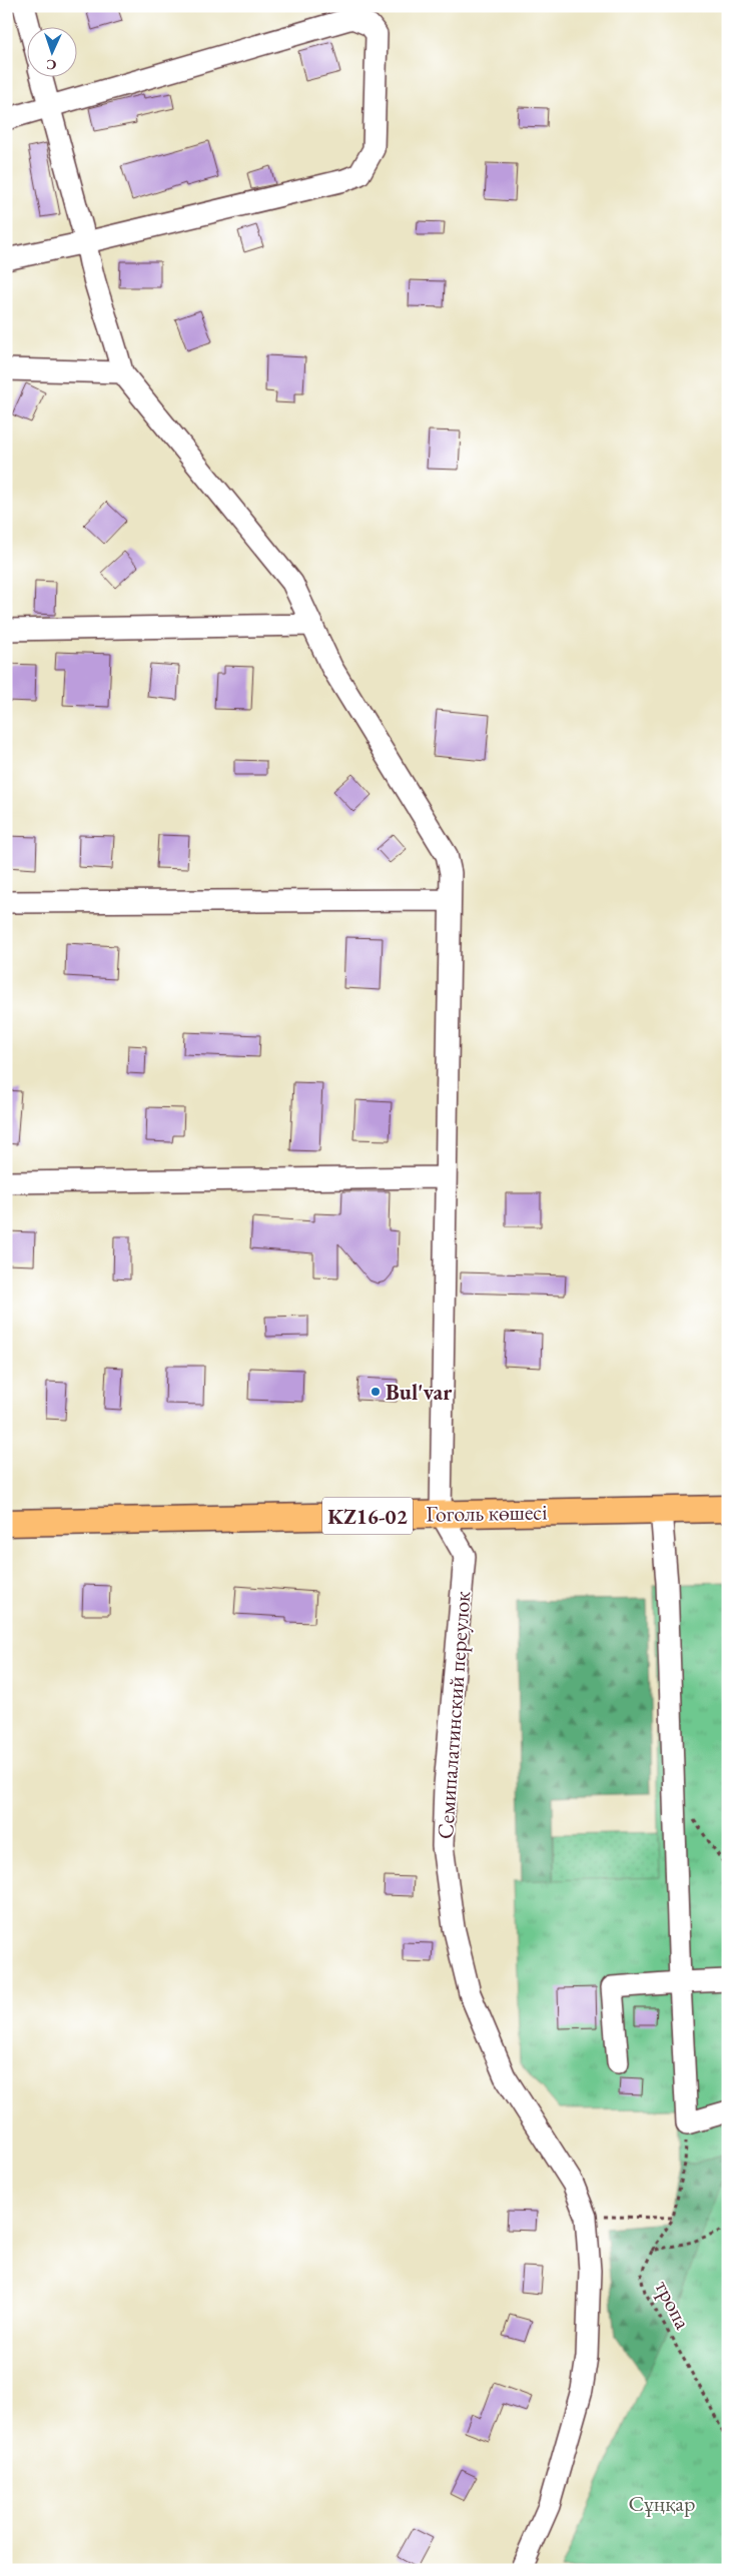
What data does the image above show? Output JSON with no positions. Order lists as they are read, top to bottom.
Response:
{
  "streets": {
    "main road": ["Гоголь көшесі", "KZ16-02"],
    "street": ["Семипалатинский переулок"],
    "path": ["тропа"]
  },
  "crossings": [
    ["Гоголь көшесі", "Семипалатинский переулок"]
  ],
  "parks": ["Сұңқар"],
  "places": ["Bul'var"],
  "north": "bottom"
}
